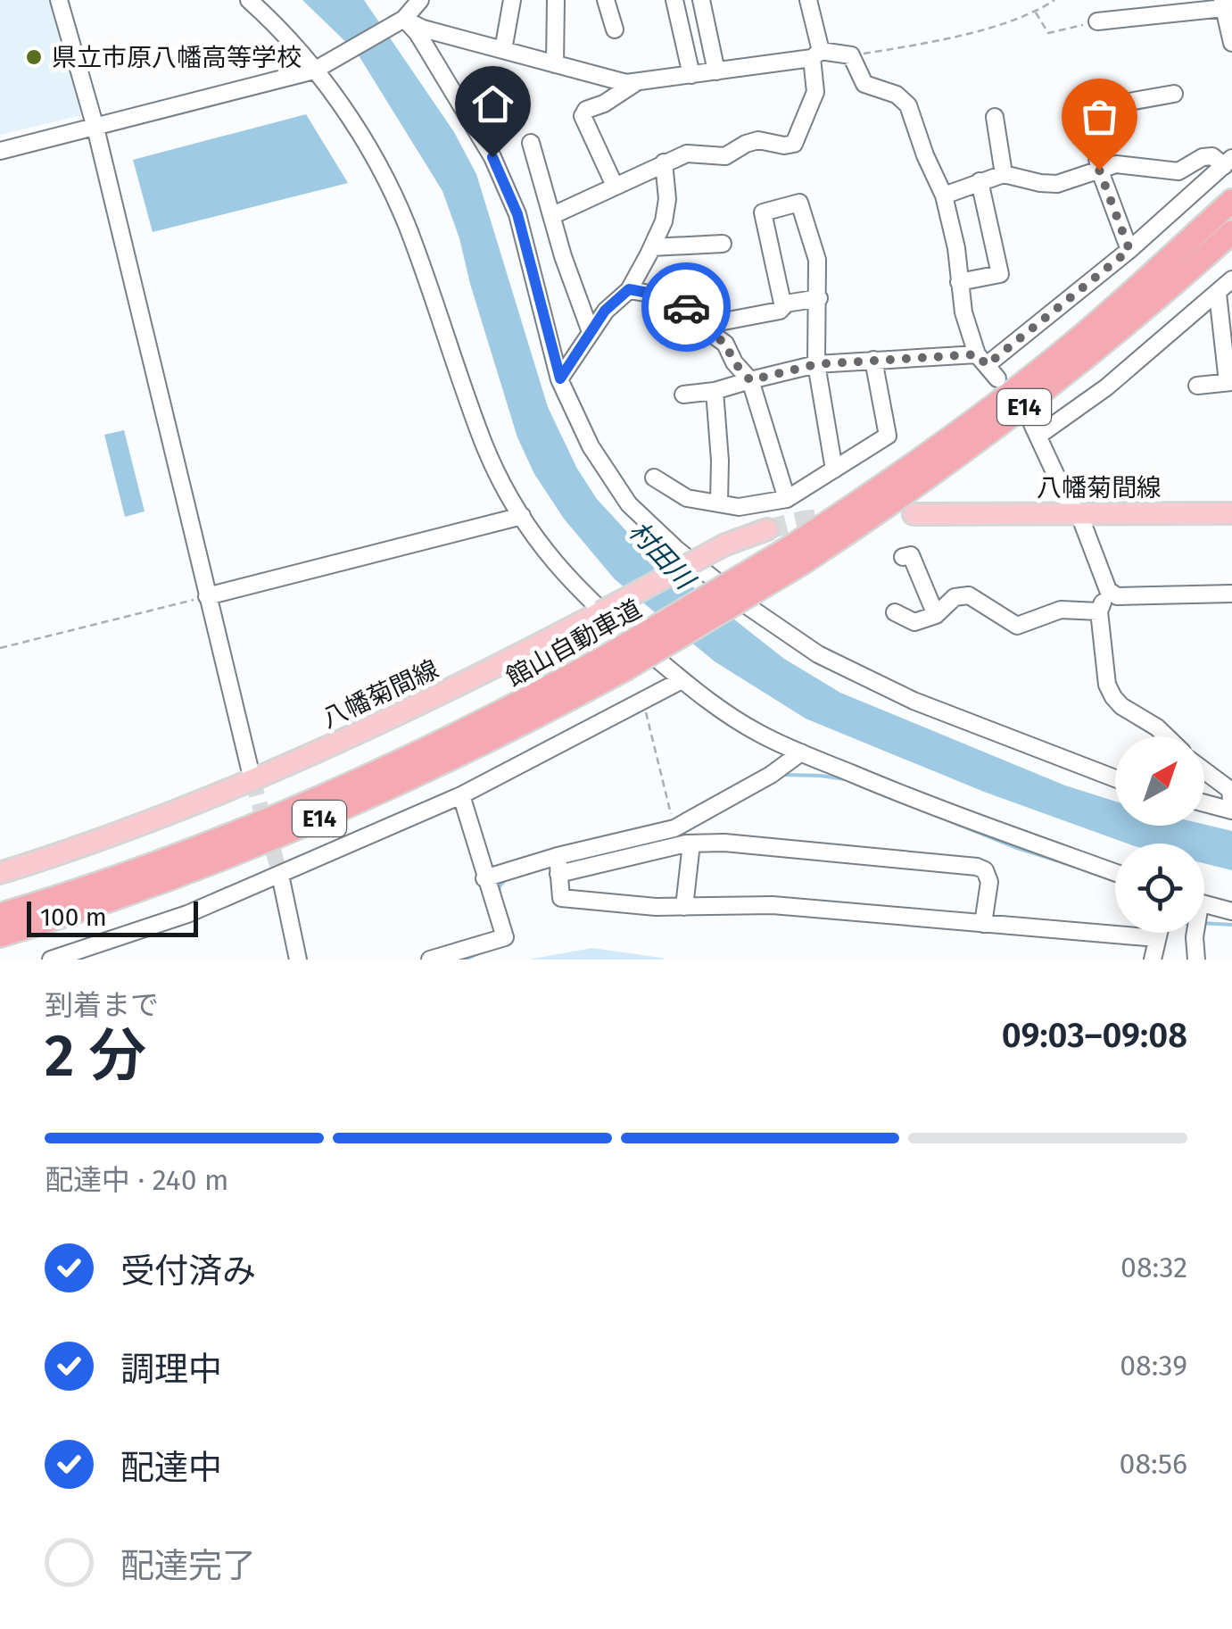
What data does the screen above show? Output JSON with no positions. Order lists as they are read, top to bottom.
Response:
{
  "streets": {
    "highway": ["E14", "館山自動車道"],
    "main road": ["八幡菊間線"]
  },
  "water": ["村田川"],
  "places": ["県立市原八幡高等学校"],
  "scale_bar": "100 m",
  "north": "top right",
  "page": {
    "scale": "100 m",
    "heading": ["2 分", "到着まで", "09:03–09:08"],
    "bar": "配達中 · 240 m",
    "list": [
      ["受付済み", "08:32"],
      ["調理中", "08:39"],
      ["配達中", "08:56"],
      "配達完了"
    ]
  }
}
